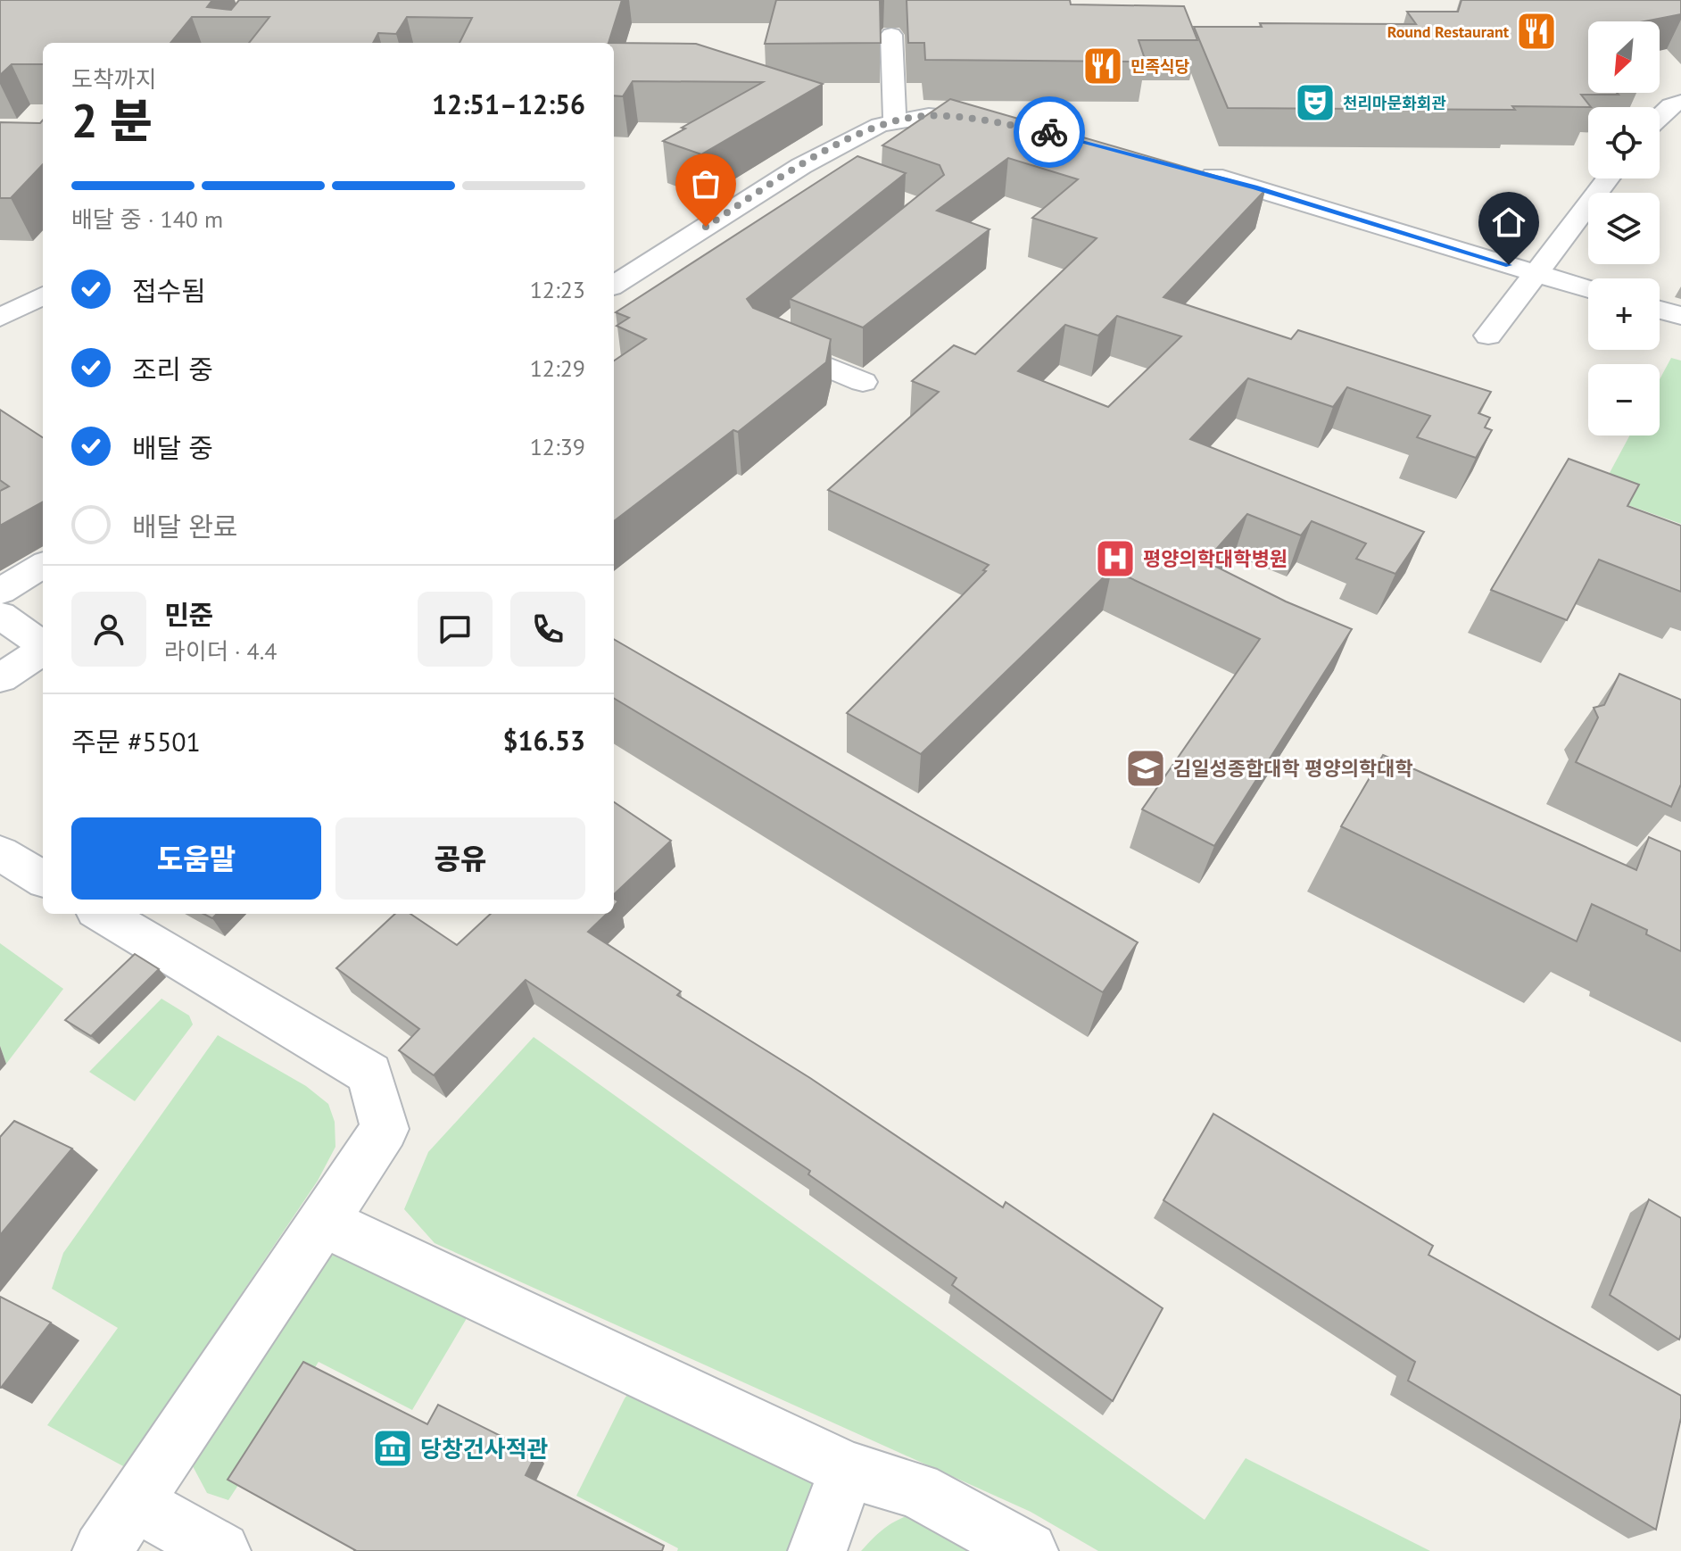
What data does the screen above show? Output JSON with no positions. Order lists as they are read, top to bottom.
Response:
{
  "places": {
    "restaurant": ["Round Restaurant", "민족식당"],
    "theatre": ["천리마문화회관"],
    "hospital": ["평양의학대학병원"],
    "school or university": ["김일성종합대학 평양의학대학"],
    "museum": ["당창건사적관"]
  },
  "north": "bottom left",
  "page": {
    "map_buttons": ["+", "−"],
    "heading": ["2 분", "도착까지", "12:51–12:56"],
    "panel": [
      "민준",
      "라이더 · 4.4",
      "주문 #5501",
      "$16.53"
    ],
    "bar": "배달 중 · 140 m",
    "list": [
      ["접수됨", "12:23"],
      ["조리 중", "12:29"],
      ["배달 중", "12:39"],
      "배달 완료"
    ],
    "buttons": ["도움말", "공유"]
  }
}
